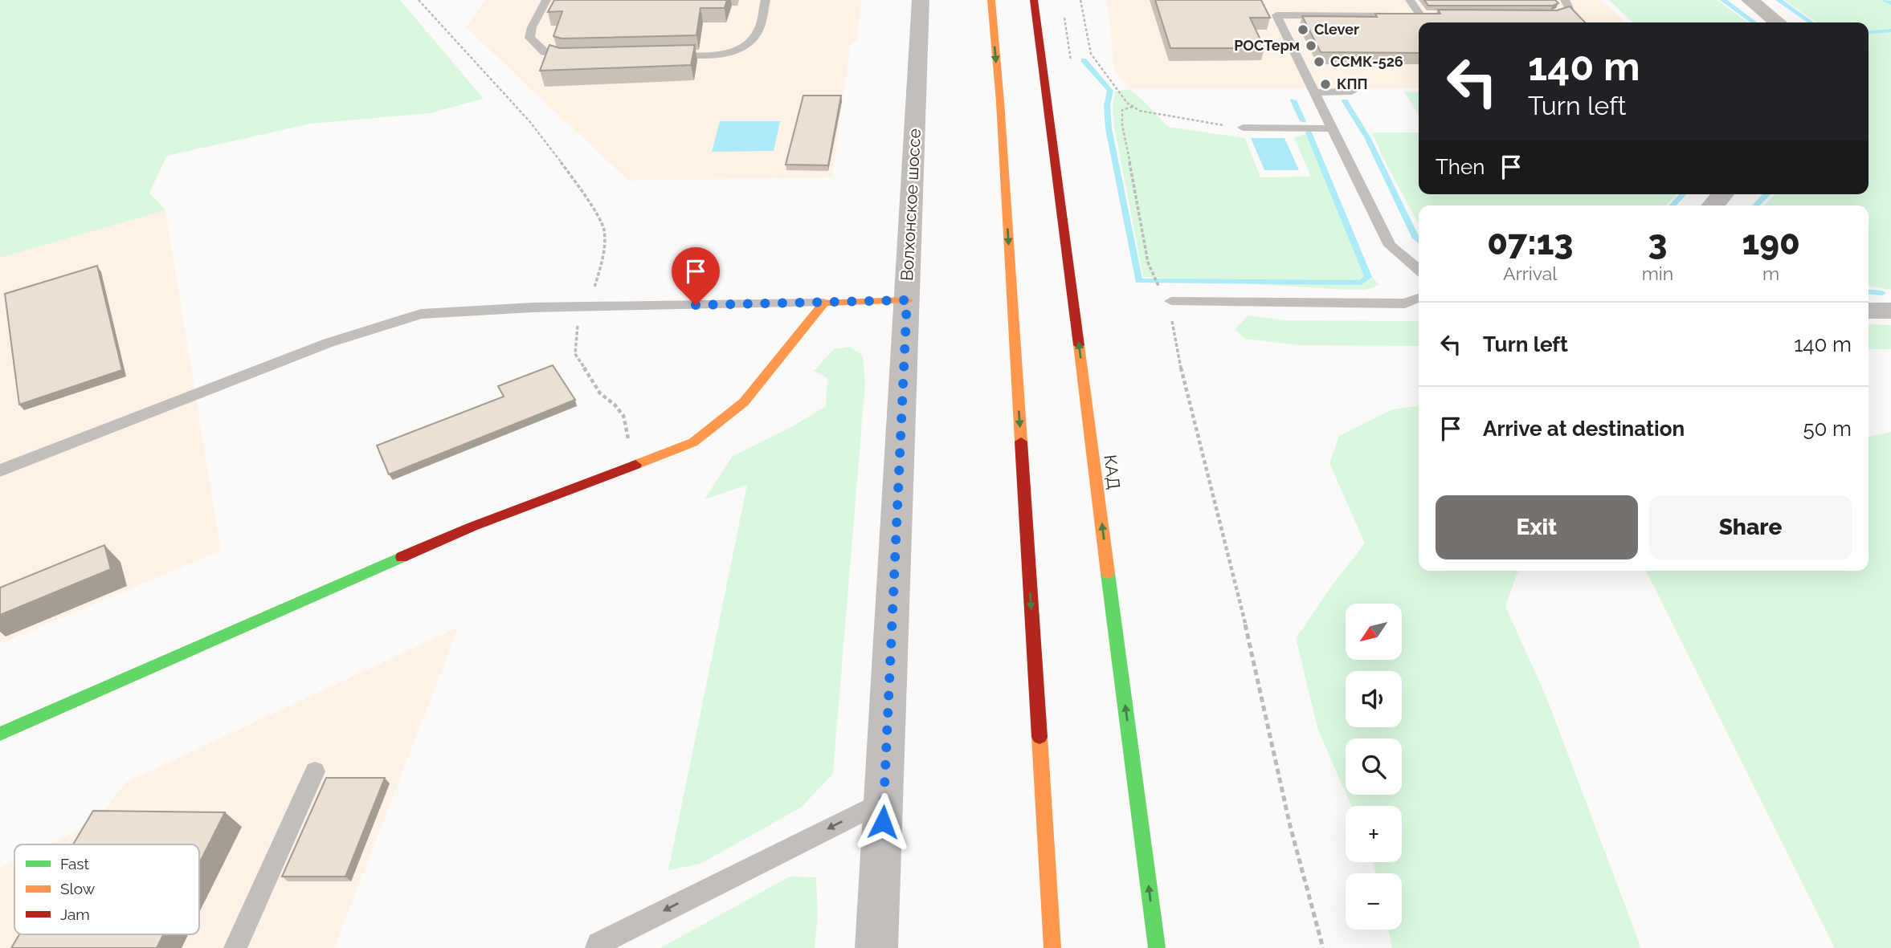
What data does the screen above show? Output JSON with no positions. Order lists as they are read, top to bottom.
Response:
{
  "streets": {
    "main road": ["КАД"],
    "street": ["Волхонское шоссе"]
  },
  "places": [
    "Clever",
    "РОСТерм",
    "ССМК-526",
    "КПП"
  ],
  "legend": ["Fast", "Slow", "Jam"],
  "north": "bottom left",
  "page": {
    "turn": ["140 m", "Turn left"],
    "then": "Then",
    "eta": [
      "07:13",
      "Arrival",
      "3",
      "min",
      "190",
      "m"
    ],
    "list": [
      {
        "name": "Turn left",
        "value": "140 m"
      },
      {
        "name": "Arrive at destination",
        "value": "50 m"
      }
    ],
    "buttons": ["Exit", "Share"],
    "map_buttons": ["+", "−"]
  }
}
